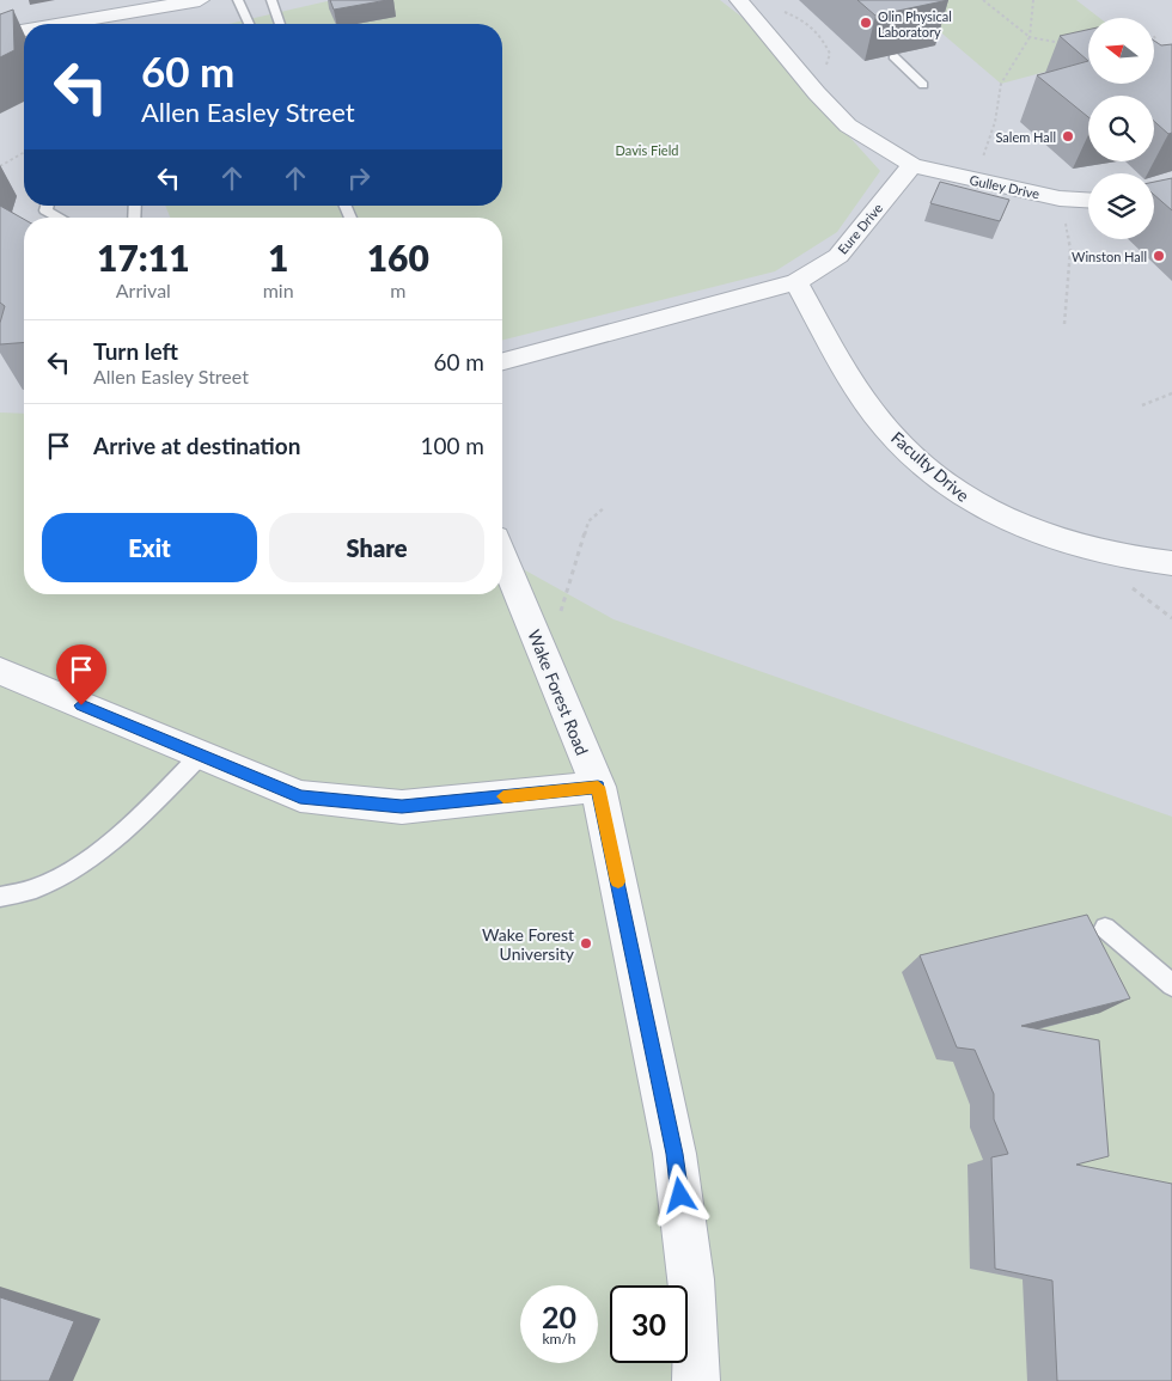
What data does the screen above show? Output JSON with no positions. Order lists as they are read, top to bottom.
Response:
{
  "streets": {
    "street": [
      "Gulley Drive",
      "Eure Drive",
      "Faculty Drive",
      "Wake Forest Road"
    ]
  },
  "crossings": [
    ["Gulley Drive", "Eure Drive"],
    ["Eure Drive", "Faculty Drive"]
  ],
  "parks": ["Davis Field"],
  "places": [
    "Olin Physical Laboratory",
    "Salem Hall",
    "Winston Hall",
    "Wake Forest University"
  ],
  "north": "left",
  "page": {
    "turn": ["60 m", "Allen Easley Street"],
    "eta": [
      "17:11",
      "Arrival",
      "1",
      "min",
      "160",
      "m"
    ],
    "list": [
      {
        "name": "Turn left",
        "note": "Allen Easley Street",
        "value": "60 m"
      },
      {
        "name": "Arrive at destination",
        "value": "100 m"
      }
    ],
    "buttons": ["Exit", "Share"],
    "speed": "20 km/h",
    "limit": "30"
  }
}
